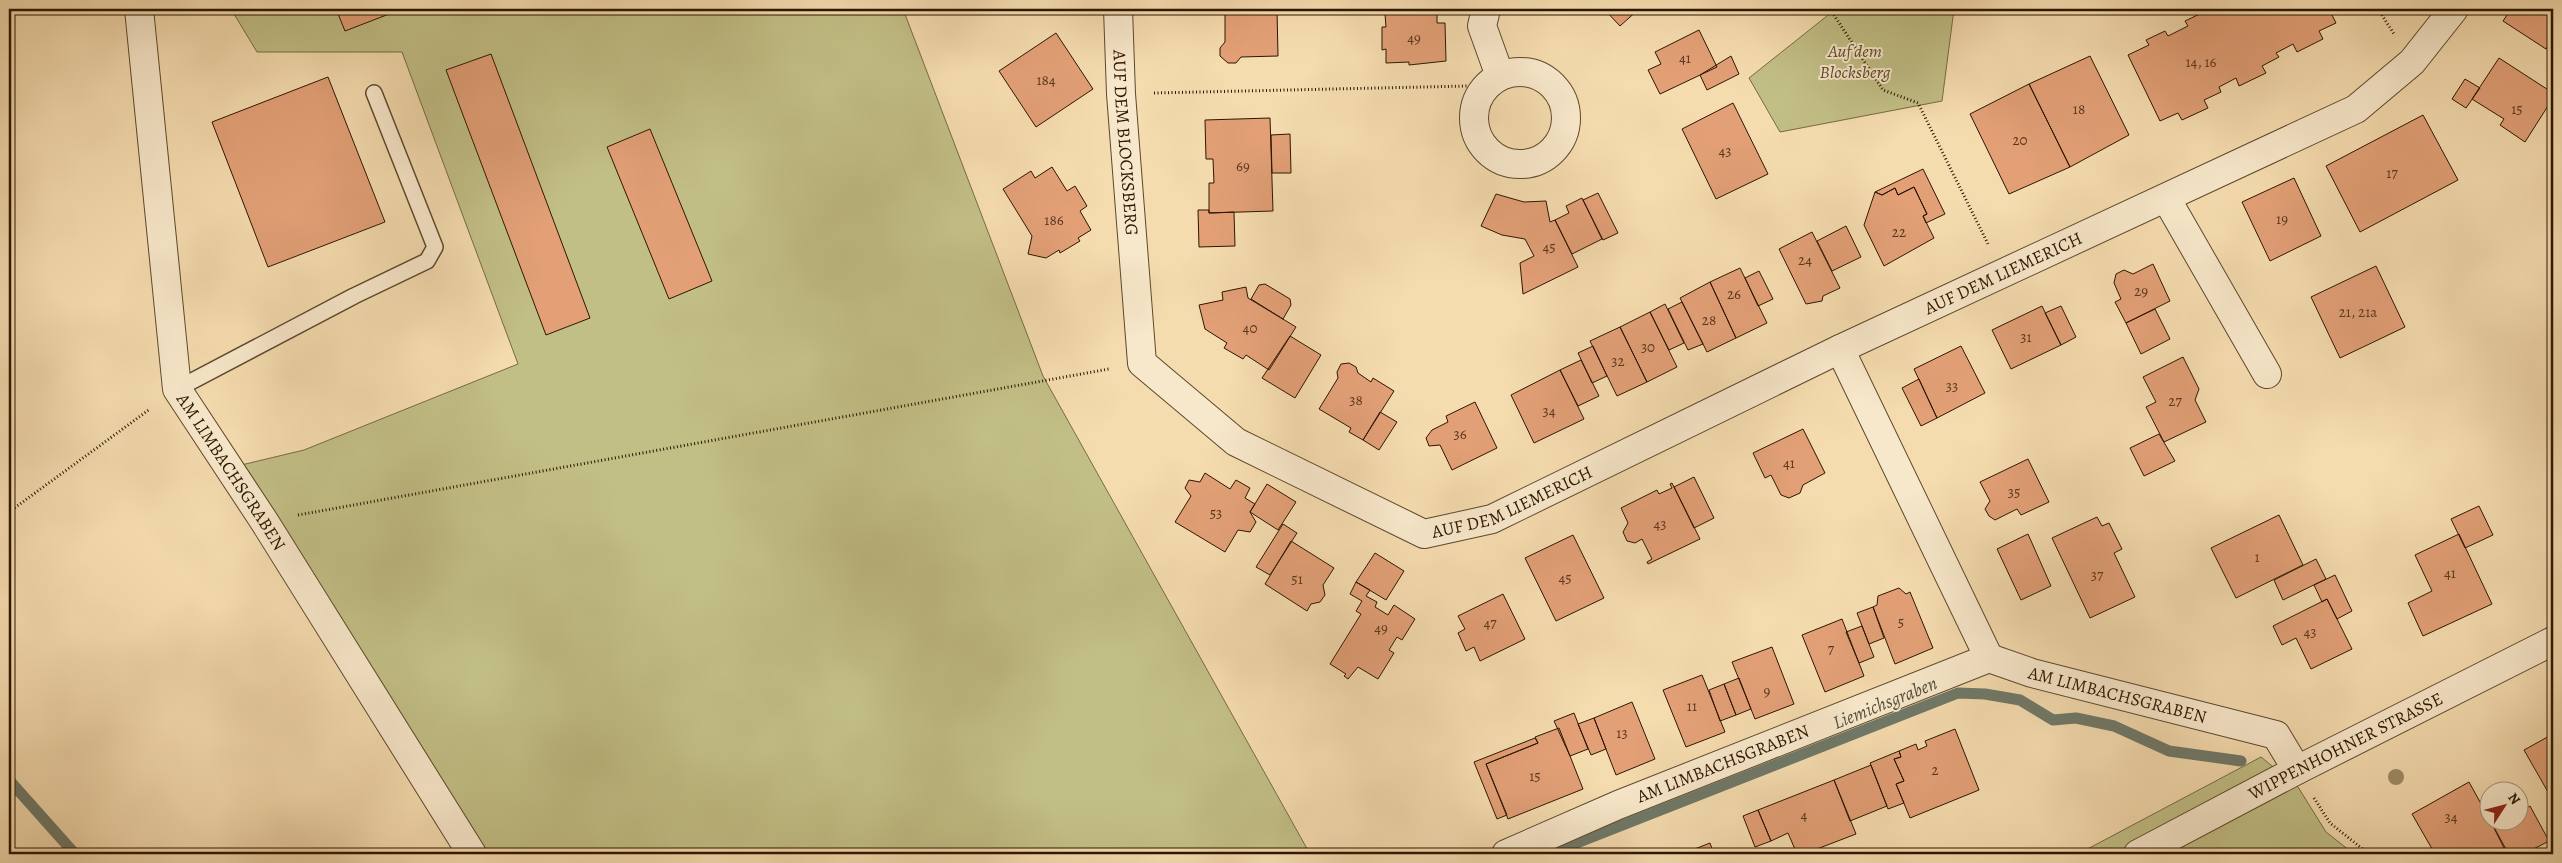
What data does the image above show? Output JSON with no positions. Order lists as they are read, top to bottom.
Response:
{
  "streets": {
    "street": [
      "AUF DEM BLOCKSBERG",
      "AUF DEM LIEMERICH",
      "AM LIMBACHSGRABEN",
      "WIPPENHOHNER STRASSE"
    ]
  },
  "crossings": [
    ["AUF DEM BLOCKSBERG", "AUF DEM LIEMERICH"],
    ["AM LIMBACHSGRABEN", "WIPPENHOHNER STRASSE"]
  ],
  "water": ["Liemichsgraben"],
  "parks": ["Auf dem Blocksberg"],
  "house_numbers": [
    "49",
    "41",
    "14, 16",
    "184",
    "18",
    "15",
    "20",
    "43",
    "69",
    "17",
    "19",
    "186",
    "22",
    "45",
    "24",
    "29",
    "26",
    "21, 21a",
    "28",
    "40",
    "31",
    "30",
    "32",
    "33",
    "38",
    "27",
    "34",
    "36",
    "41",
    "35",
    "53",
    "43",
    "1",
    "41",
    "37",
    "45",
    "51",
    "5",
    "47",
    "49",
    "43",
    "7",
    "9",
    "11",
    "13",
    "2",
    "15",
    "4",
    "34"
  ],
  "north": "top right"
}
